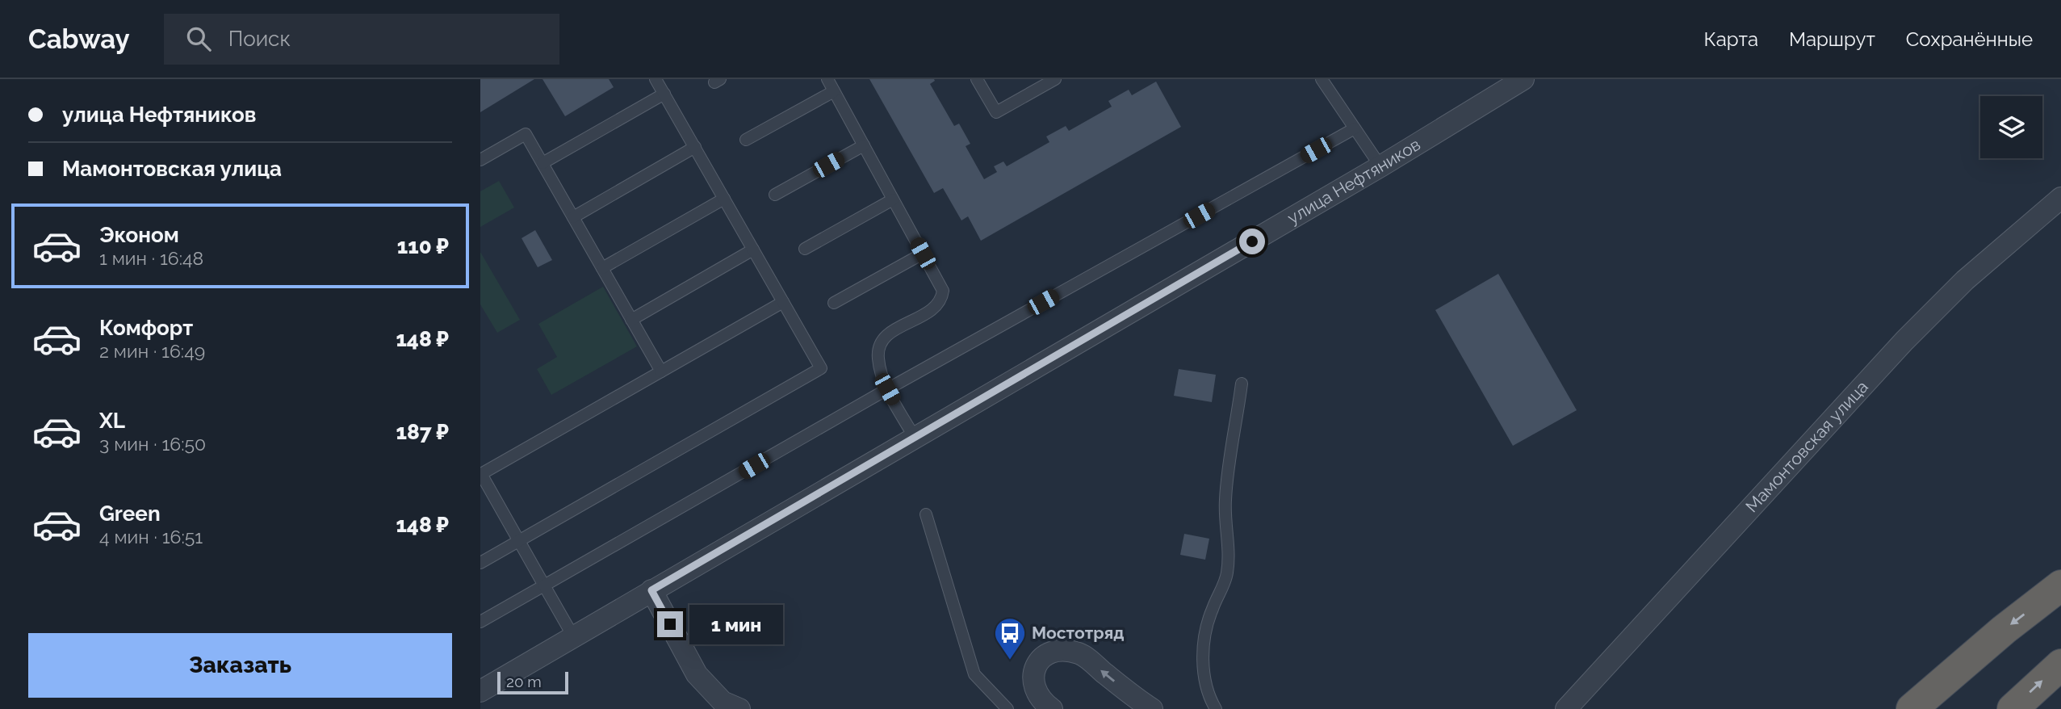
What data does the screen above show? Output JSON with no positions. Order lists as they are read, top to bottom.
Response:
{
  "streets": {
    "street": ["улица Нефтяников", "Мамонтовская улица"]
  },
  "places": {
    "bus stop": ["Мостотряд"]
  },
  "scale_bar": "20 m",
  "page": {
    "header": "Cabway",
    "search": "Поиск",
    "nav": ["Карта", "Маршрут", "Сохранённые"],
    "banner": ["улица Нефтяников", "Мамонтовская улица"],
    "list": [
      {
        "name": "Эконом",
        "note": "1 мин · 16:48",
        "value": "110 ₽"
      },
      {
        "name": "Комфорт",
        "note": "2 мин · 16:49",
        "value": "148 ₽"
      },
      {
        "name": "XL",
        "note": "3 мин · 16:50",
        "value": "187 ₽"
      },
      {
        "name": "Green",
        "note": "4 мин · 16:51",
        "value": "148 ₽"
      }
    ],
    "bubble": "1 мин",
    "buttons": "Заказать",
    "scale": "20 m"
  }
}
